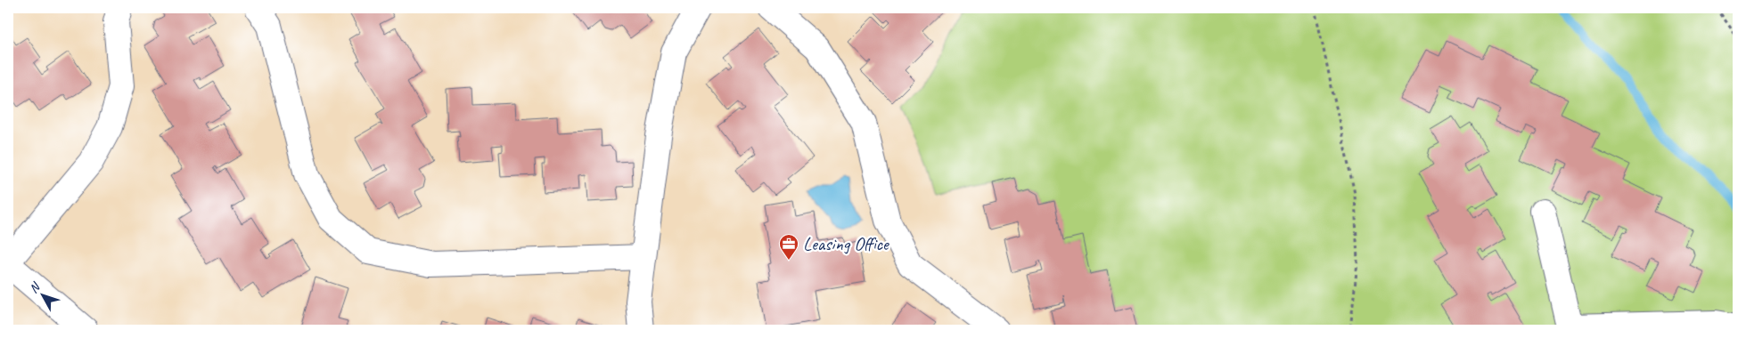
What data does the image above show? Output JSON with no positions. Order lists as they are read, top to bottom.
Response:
{
  "places": {
    "office": ["Leasing Office"]
  },
  "north": "top left"
}
